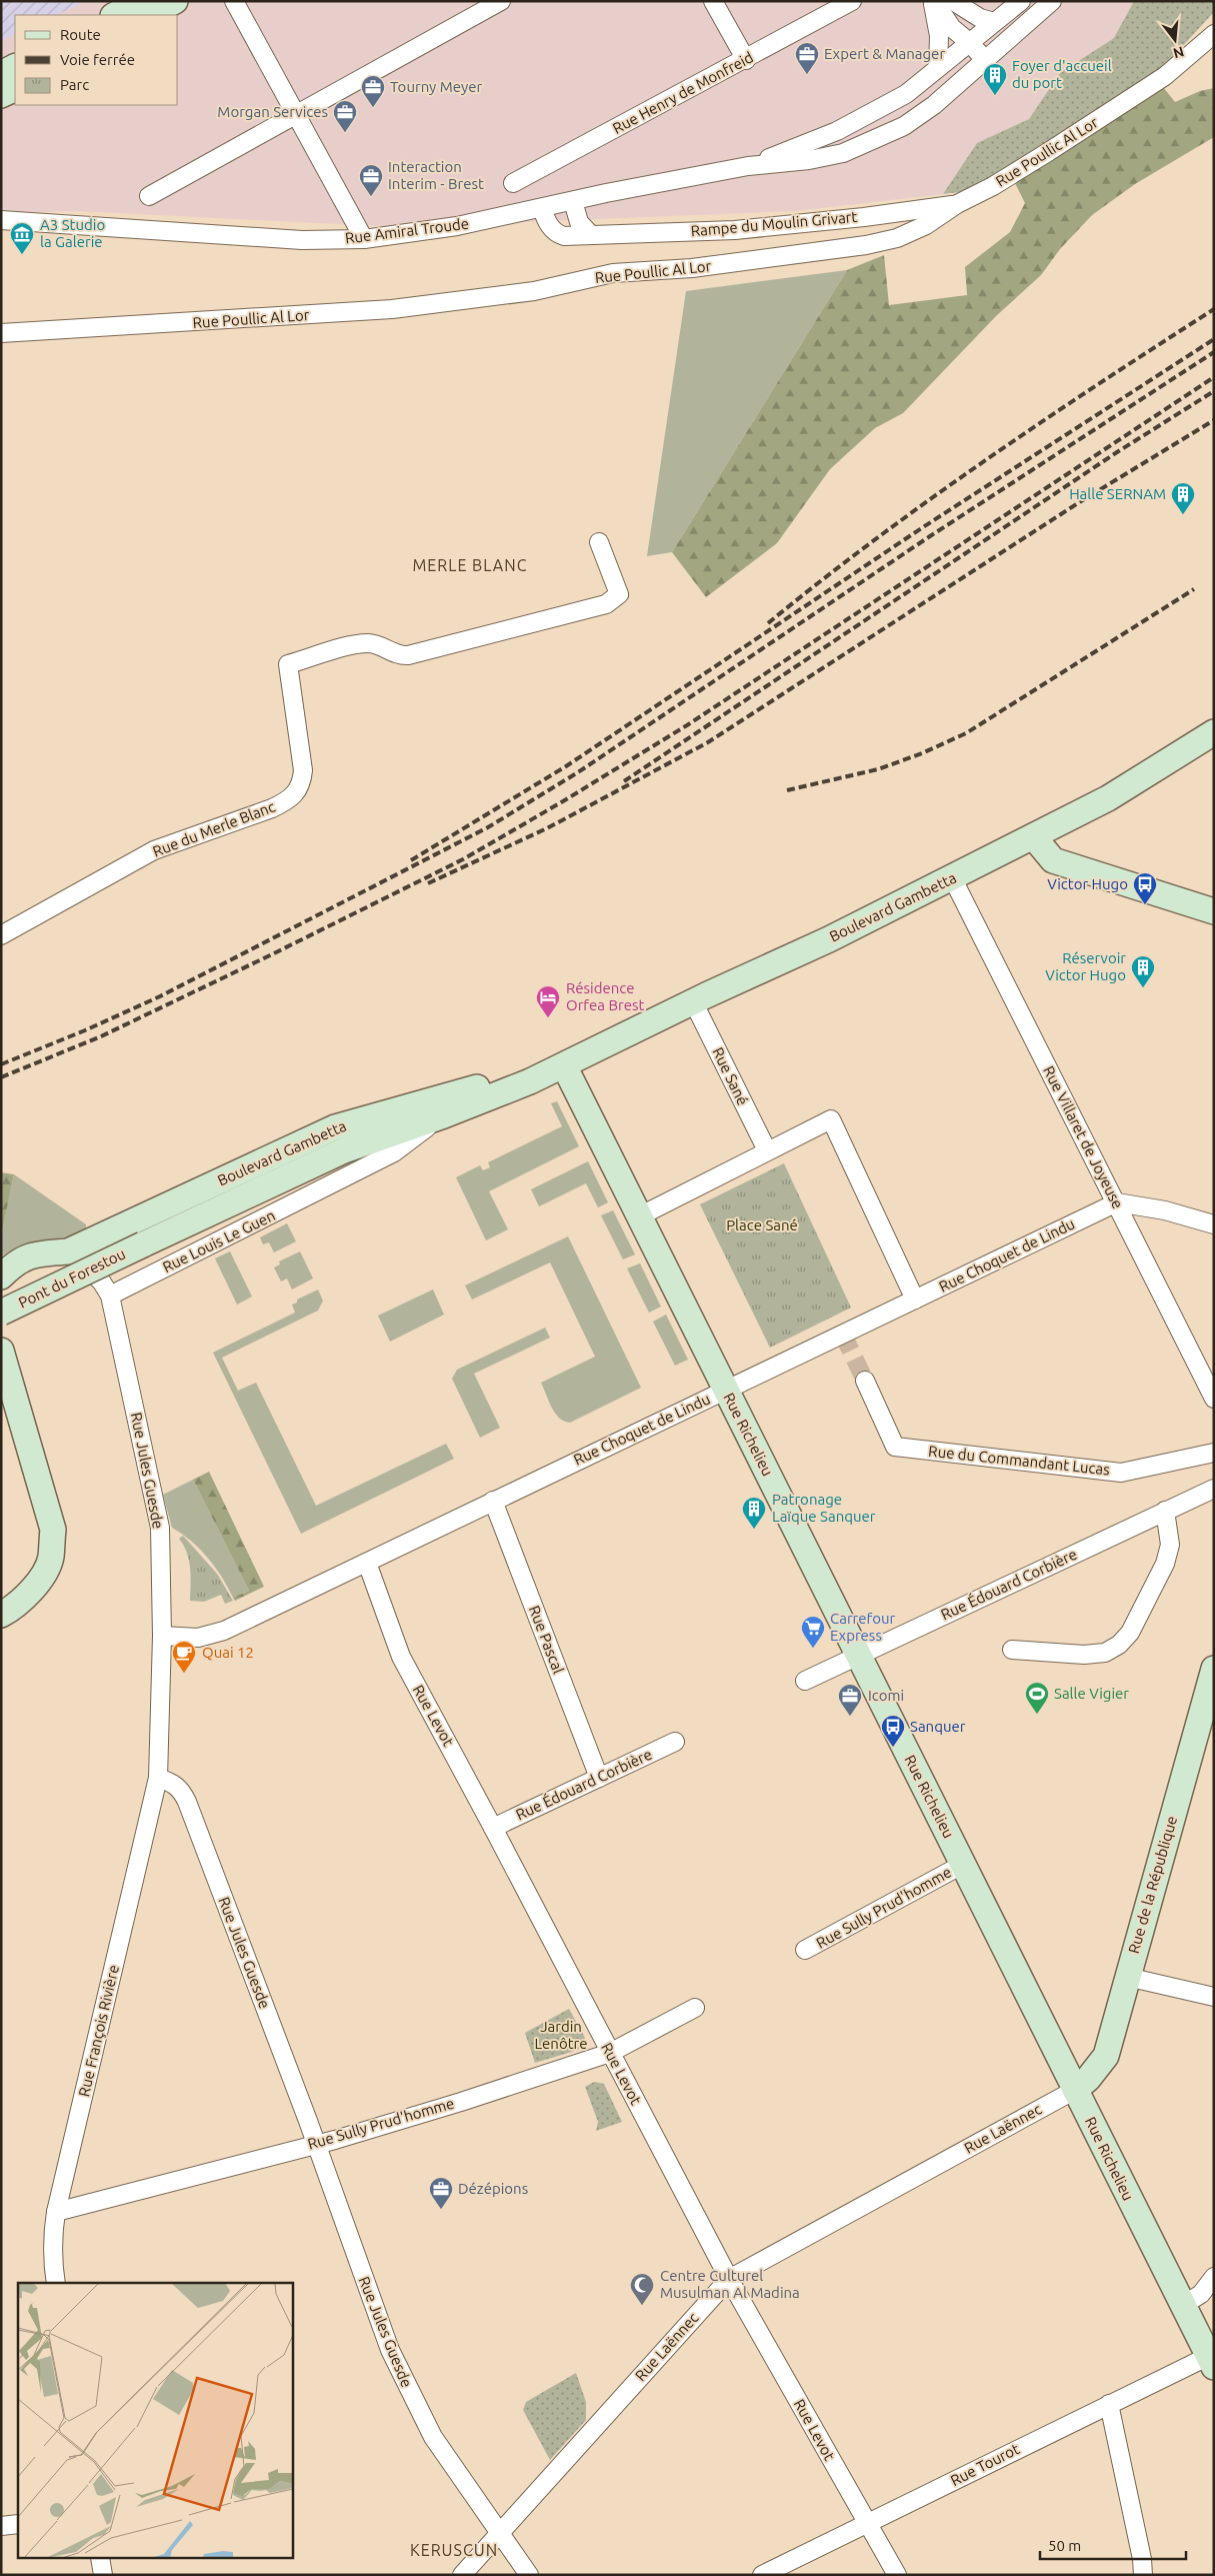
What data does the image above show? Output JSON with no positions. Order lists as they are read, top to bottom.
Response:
{
  "streets": {
    "street": [
      "Rue Henry de Monfreid",
      "Rue Poullic Al Lor",
      "Rampe du Moulin Grivart",
      "Rue Amiral Troude",
      "Rue du Merle Blanc",
      "Boulevard Gambetta",
      "Rue Sané",
      "Rue Villaret de Joyeuse",
      "Rue Louis Le Guen",
      "Rue Choquet de Lindu",
      "Pont du Forestou",
      "Rue Richelieu",
      "Rue du Commandant Lucas",
      "Rue Jules Guesde",
      "Rue Édouard Corbière",
      "Rue Pascal",
      "Rue Levot",
      "Rue de la République",
      "Rue Sully Prud'homme",
      "Rue François Rivière",
      "Rue Laënnec",
      "Rue Tourot"
    ]
  },
  "crossings": [
    ["Rue Poullic Al Lor", "Rampe du Moulin Grivart"],
    ["Rampe du Moulin Grivart", "Rue Amiral Troude"],
    ["Boulevard Gambetta", "Rue Sané"],
    ["Boulevard Gambetta", "Rue Villaret de Joyeuse"],
    ["Boulevard Gambetta", "Rue Louis Le Guen"],
    ["Boulevard Gambetta", "Pont du Forestou"],
    ["Boulevard Gambetta", "Rue Richelieu"],
    ["Rue Villaret de Joyeuse", "Rue Choquet de Lindu"],
    ["Rue Louis Le Guen", "Rue Jules Guesde"],
    ["Rue Choquet de Lindu", "Rue Richelieu"],
    ["Rue Choquet de Lindu", "Rue Jules Guesde"],
    ["Rue Choquet de Lindu", "Rue Pascal"],
    ["Rue Choquet de Lindu", "Rue Levot"],
    ["Rue Richelieu", "Rue Édouard Corbière"],
    ["Rue Richelieu", "Rue de la République"],
    ["Rue Richelieu", "Rue Sully Prud'homme"],
    ["Rue Richelieu", "Rue Laënnec"],
    ["Rue Richelieu", "Rue Tourot"],
    ["Rue Jules Guesde", "Rue Sully Prud'homme"],
    ["Rue Jules Guesde", "Rue François Rivière"],
    ["Rue Jules Guesde", "Rue Laënnec"],
    ["Rue Édouard Corbière", "Rue Pascal"],
    ["Rue Édouard Corbière", "Rue Levot"],
    ["Rue Levot", "Rue Sully Prud'homme"],
    ["Rue Levot", "Rue Laënnec"],
    ["Rue Levot", "Rue Tourot"],
    ["Rue de la République", "Rue Laënnec"],
    ["Rue Sully Prud'homme", "Rue François Rivière"]
  ],
  "districts": ["MERLE BLANC", "KERUSCUN"],
  "parks": ["Place Sané", "Jardin Lenôtre"],
  "places": {
    "office": [
      "Expert & Manager",
      "Tourny Meyer",
      "Morgan Services",
      "Interaction Interim - Brest",
      "Icomi",
      "Dézépions"
    ],
    "building": [
      "Foyer d'accueil du port",
      "Halle SERNAM",
      "Réservoir Victor Hugo",
      "Patronage Laïque Sanquer"
    ],
    "museum": ["A3 Studio la Galerie"],
    "bus stop": ["Victor Hugo", "Sanquer"],
    "hotel": ["Résidence Orfea Brest"],
    "supermarket": ["Carrefour Express"],
    "cafe": ["Quai 12"],
    "sports": ["Salle Vigier"],
    "mosque": ["Centre Culturel Musulman Al Madina"]
  },
  "legend": ["Route", "Voie ferrée", "Parc"],
  "scale_bar": "50 m",
  "north": "bottom"
}
